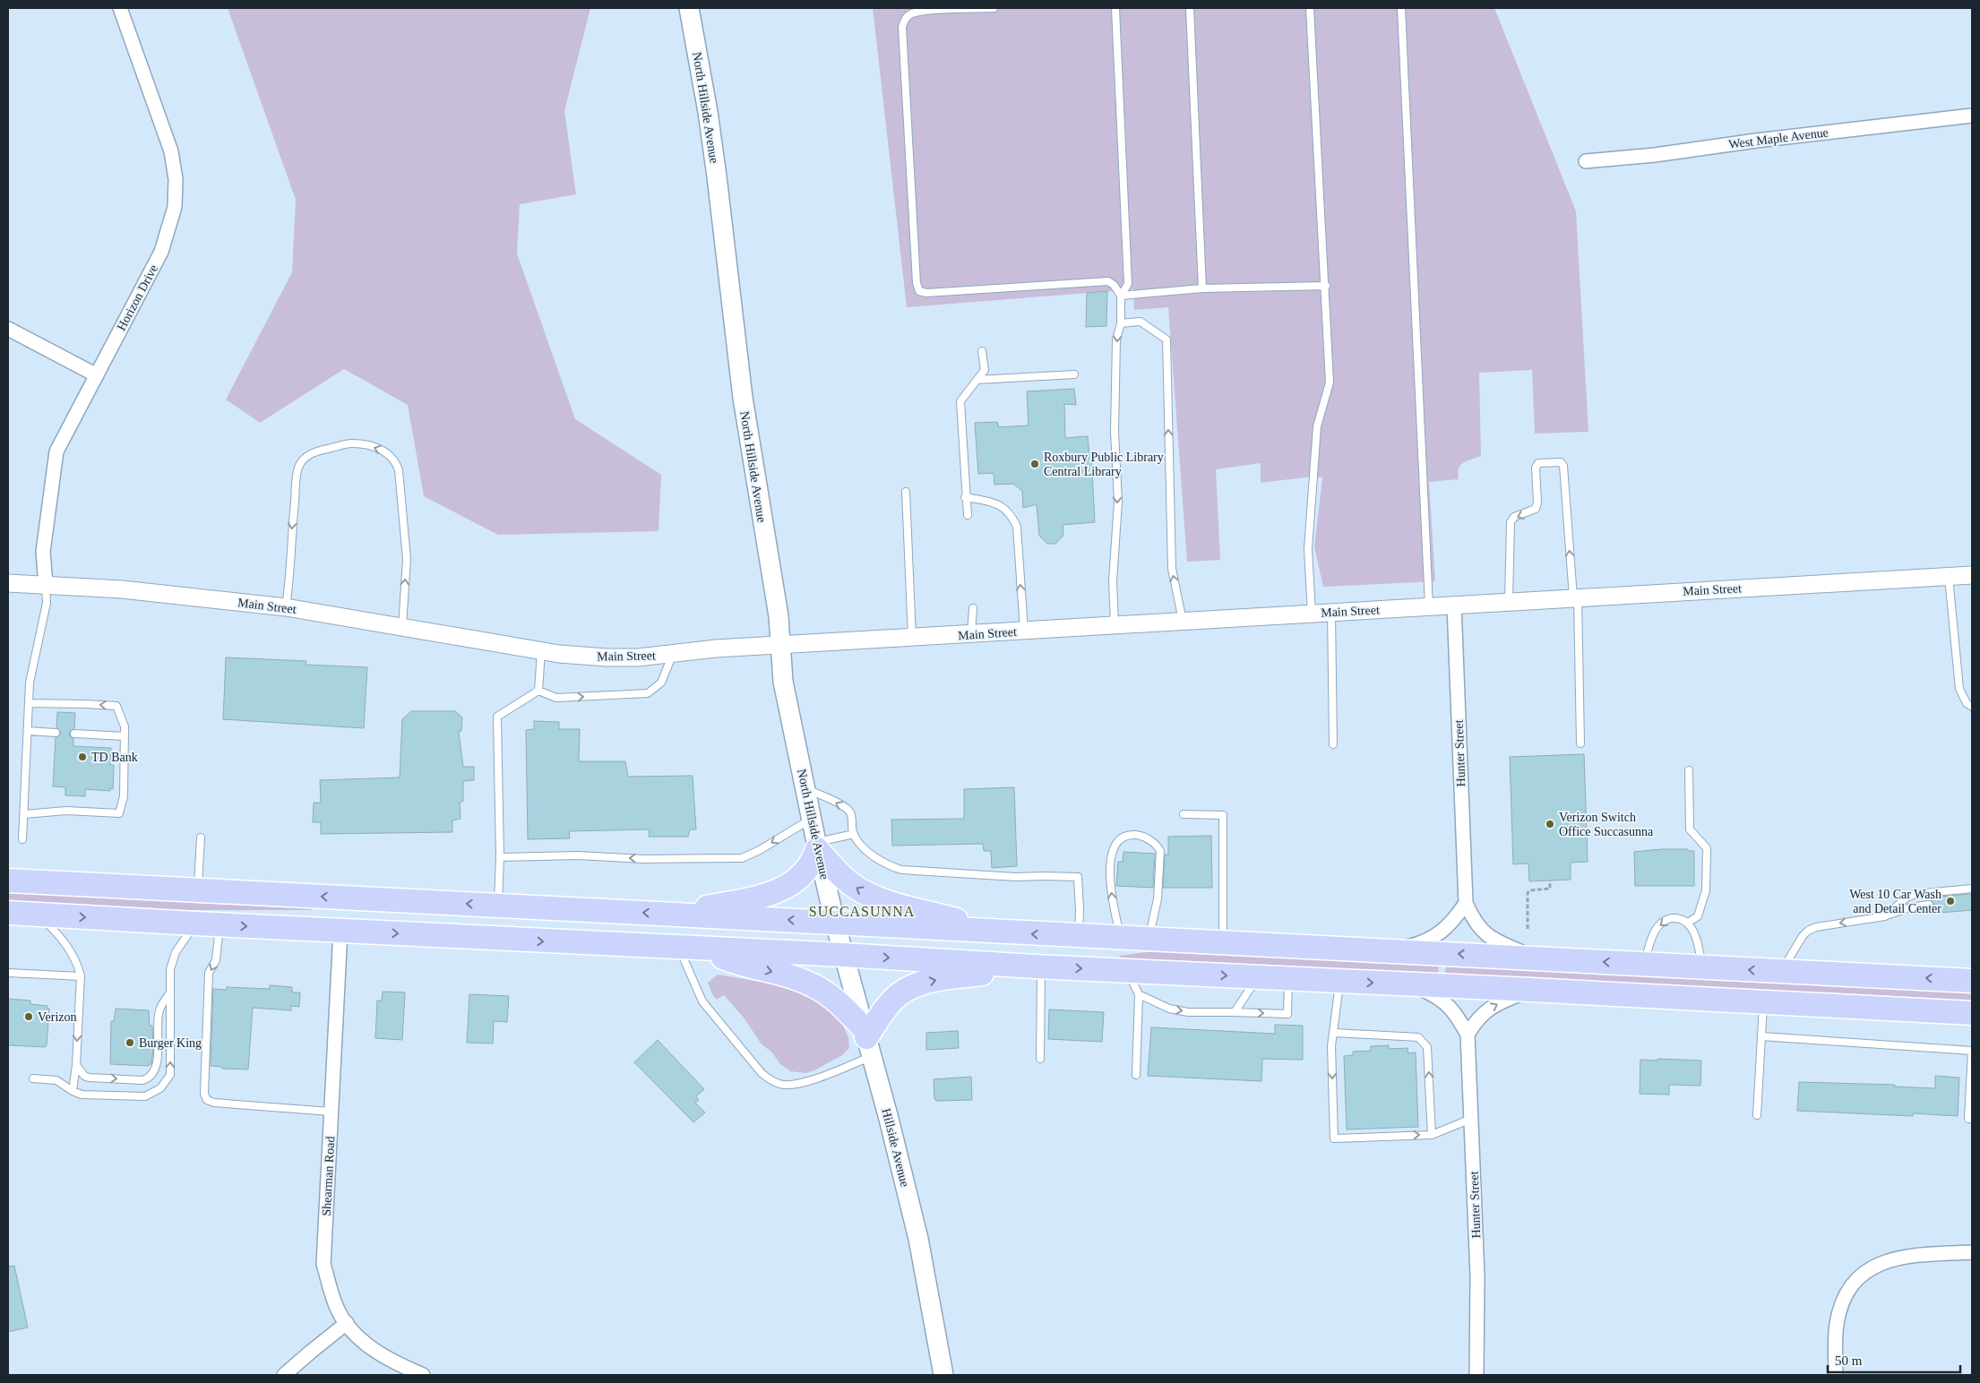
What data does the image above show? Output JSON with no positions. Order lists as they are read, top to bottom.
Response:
{
  "streets": {
    "main road": ["North Hillside Avenue", "Hillside Avenue"],
    "street": [
      "West Maple Avenue",
      "Horizon Drive",
      "Main Street",
      "Hunter Street",
      "Shearman Road"
    ]
  },
  "crossings": [
    ["North Hillside Avenue", "Main Street"],
    ["North Hillside Avenue", "Hillside Avenue"],
    ["Horizon Drive", "Main Street"],
    ["Main Street", "Hunter Street"]
  ],
  "districts": ["SUCCASUNNA"],
  "places": [
    "Roxbury Public Library Central Library",
    "TD Bank",
    "Verizon Switch Office Succasunna",
    "West 10 Car Wash and Detail Center",
    "Verizon",
    "Burger King"
  ],
  "scale_bar": "50 m"
}
